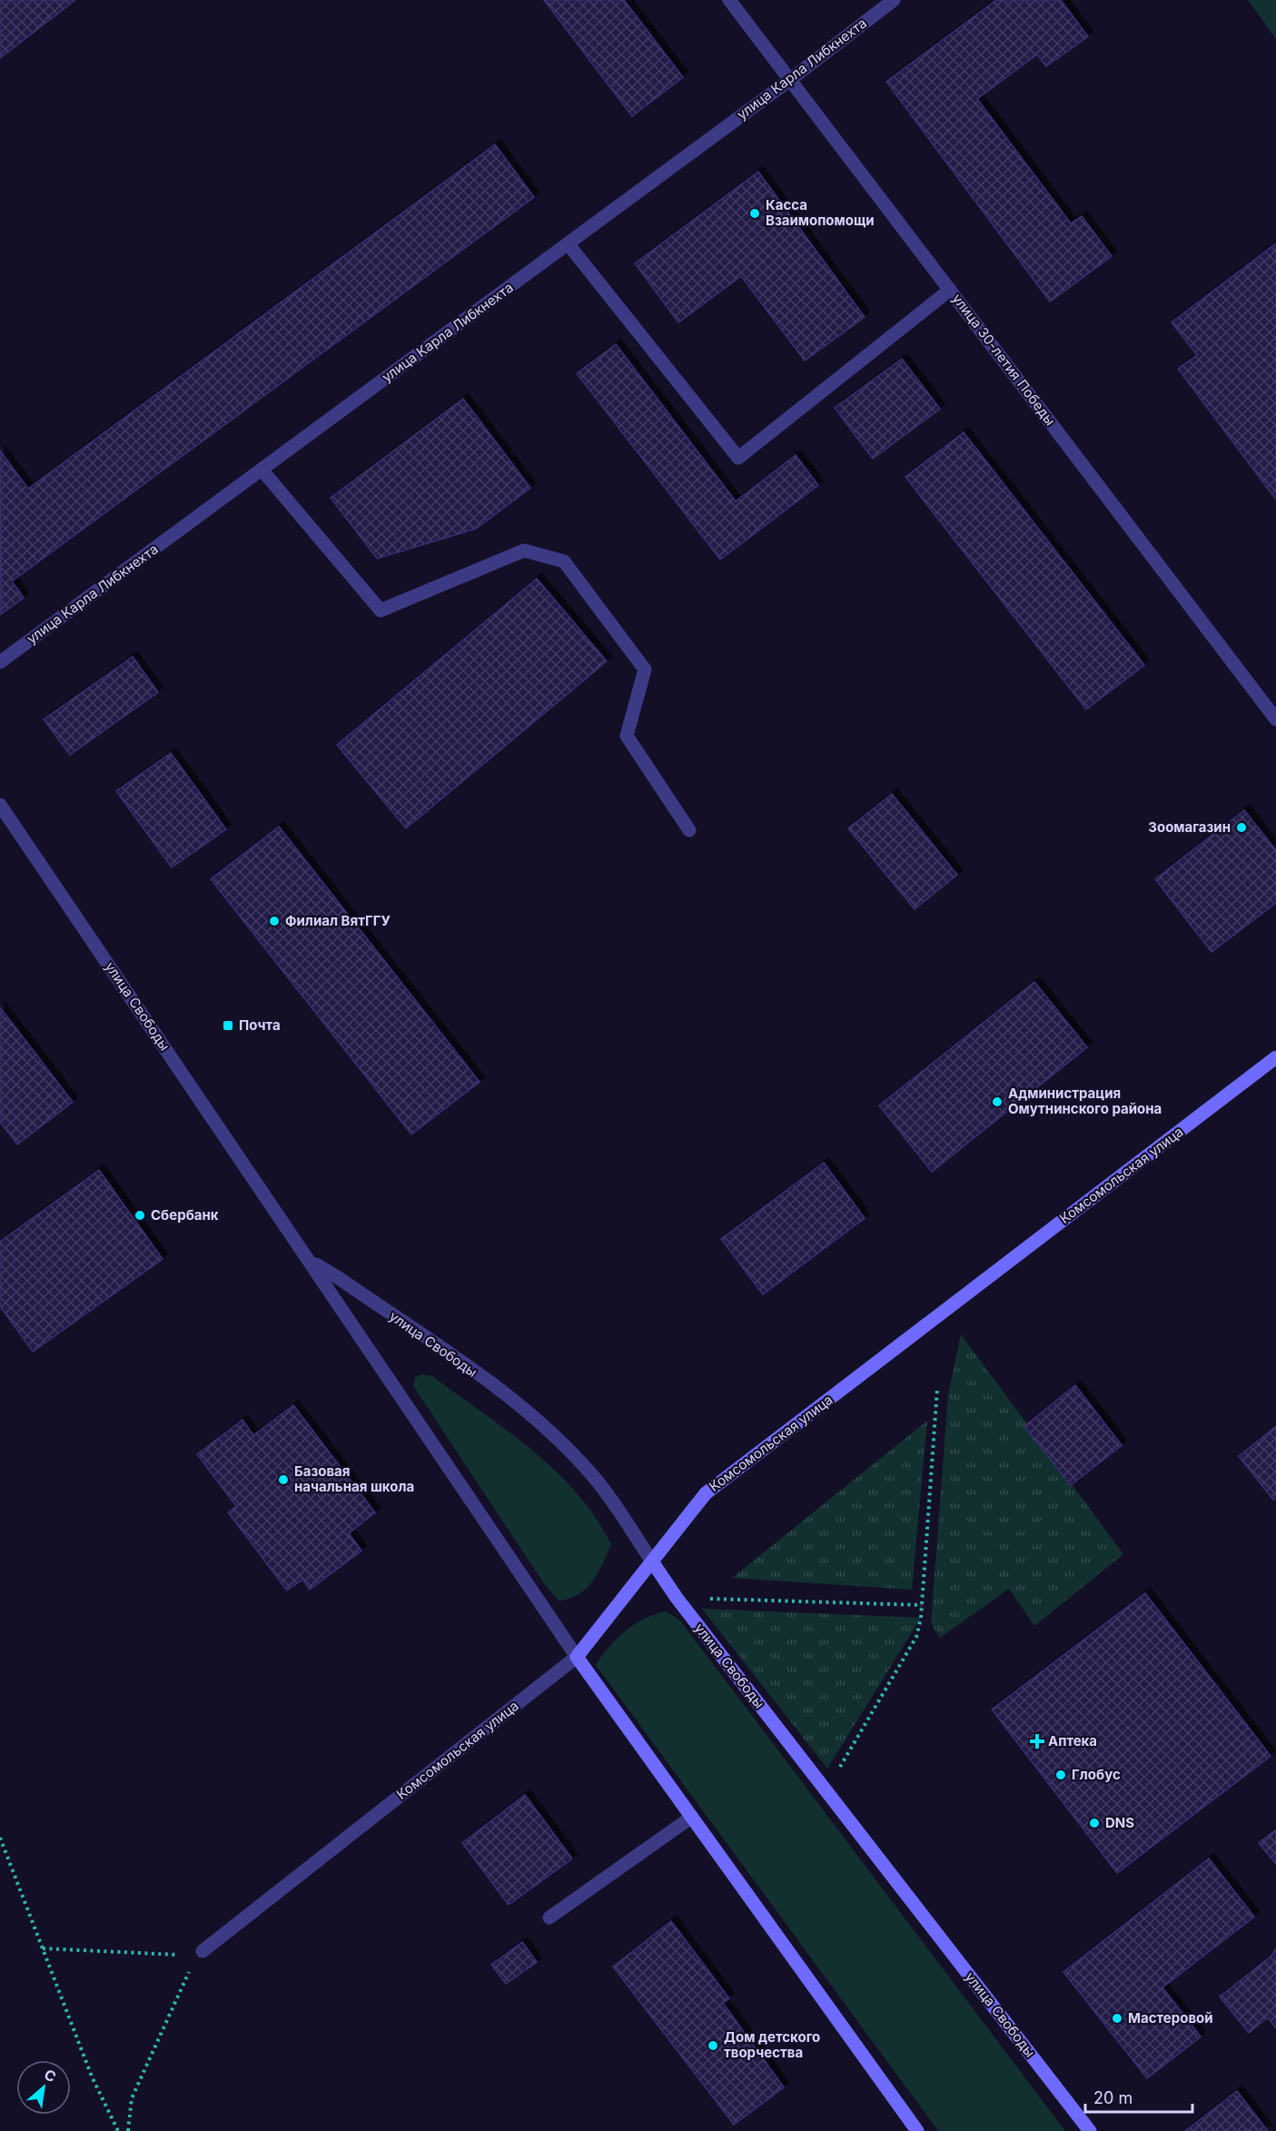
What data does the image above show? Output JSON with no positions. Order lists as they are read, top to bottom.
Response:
{
  "streets": {
    "main road": ["улица Свободы", "Комсомольская улица"],
    "street": ["улица Карла Либкнехта", "улица 30-летия Победы"]
  },
  "crossings": [
    ["улица Карла Либкнехта", "улица 30-летия Победы"],
    ["улица Свободы", "Комсомольская улица"]
  ],
  "places": {
    "other": [
      "Касса Взаимопомощи",
      "Зоомагазин",
      "Филиал ВятГГУ",
      "Администрация Омутнинского района",
      "Сбербанк",
      "Базовая начальная школа",
      "Глобус",
      "DNS",
      "Мастеровой",
      "Дом детского творчества"
    ],
    "transit": ["Почта"],
    "health": ["Аптека"]
  },
  "scale_bar": "20 m",
  "north": "top right"
}
